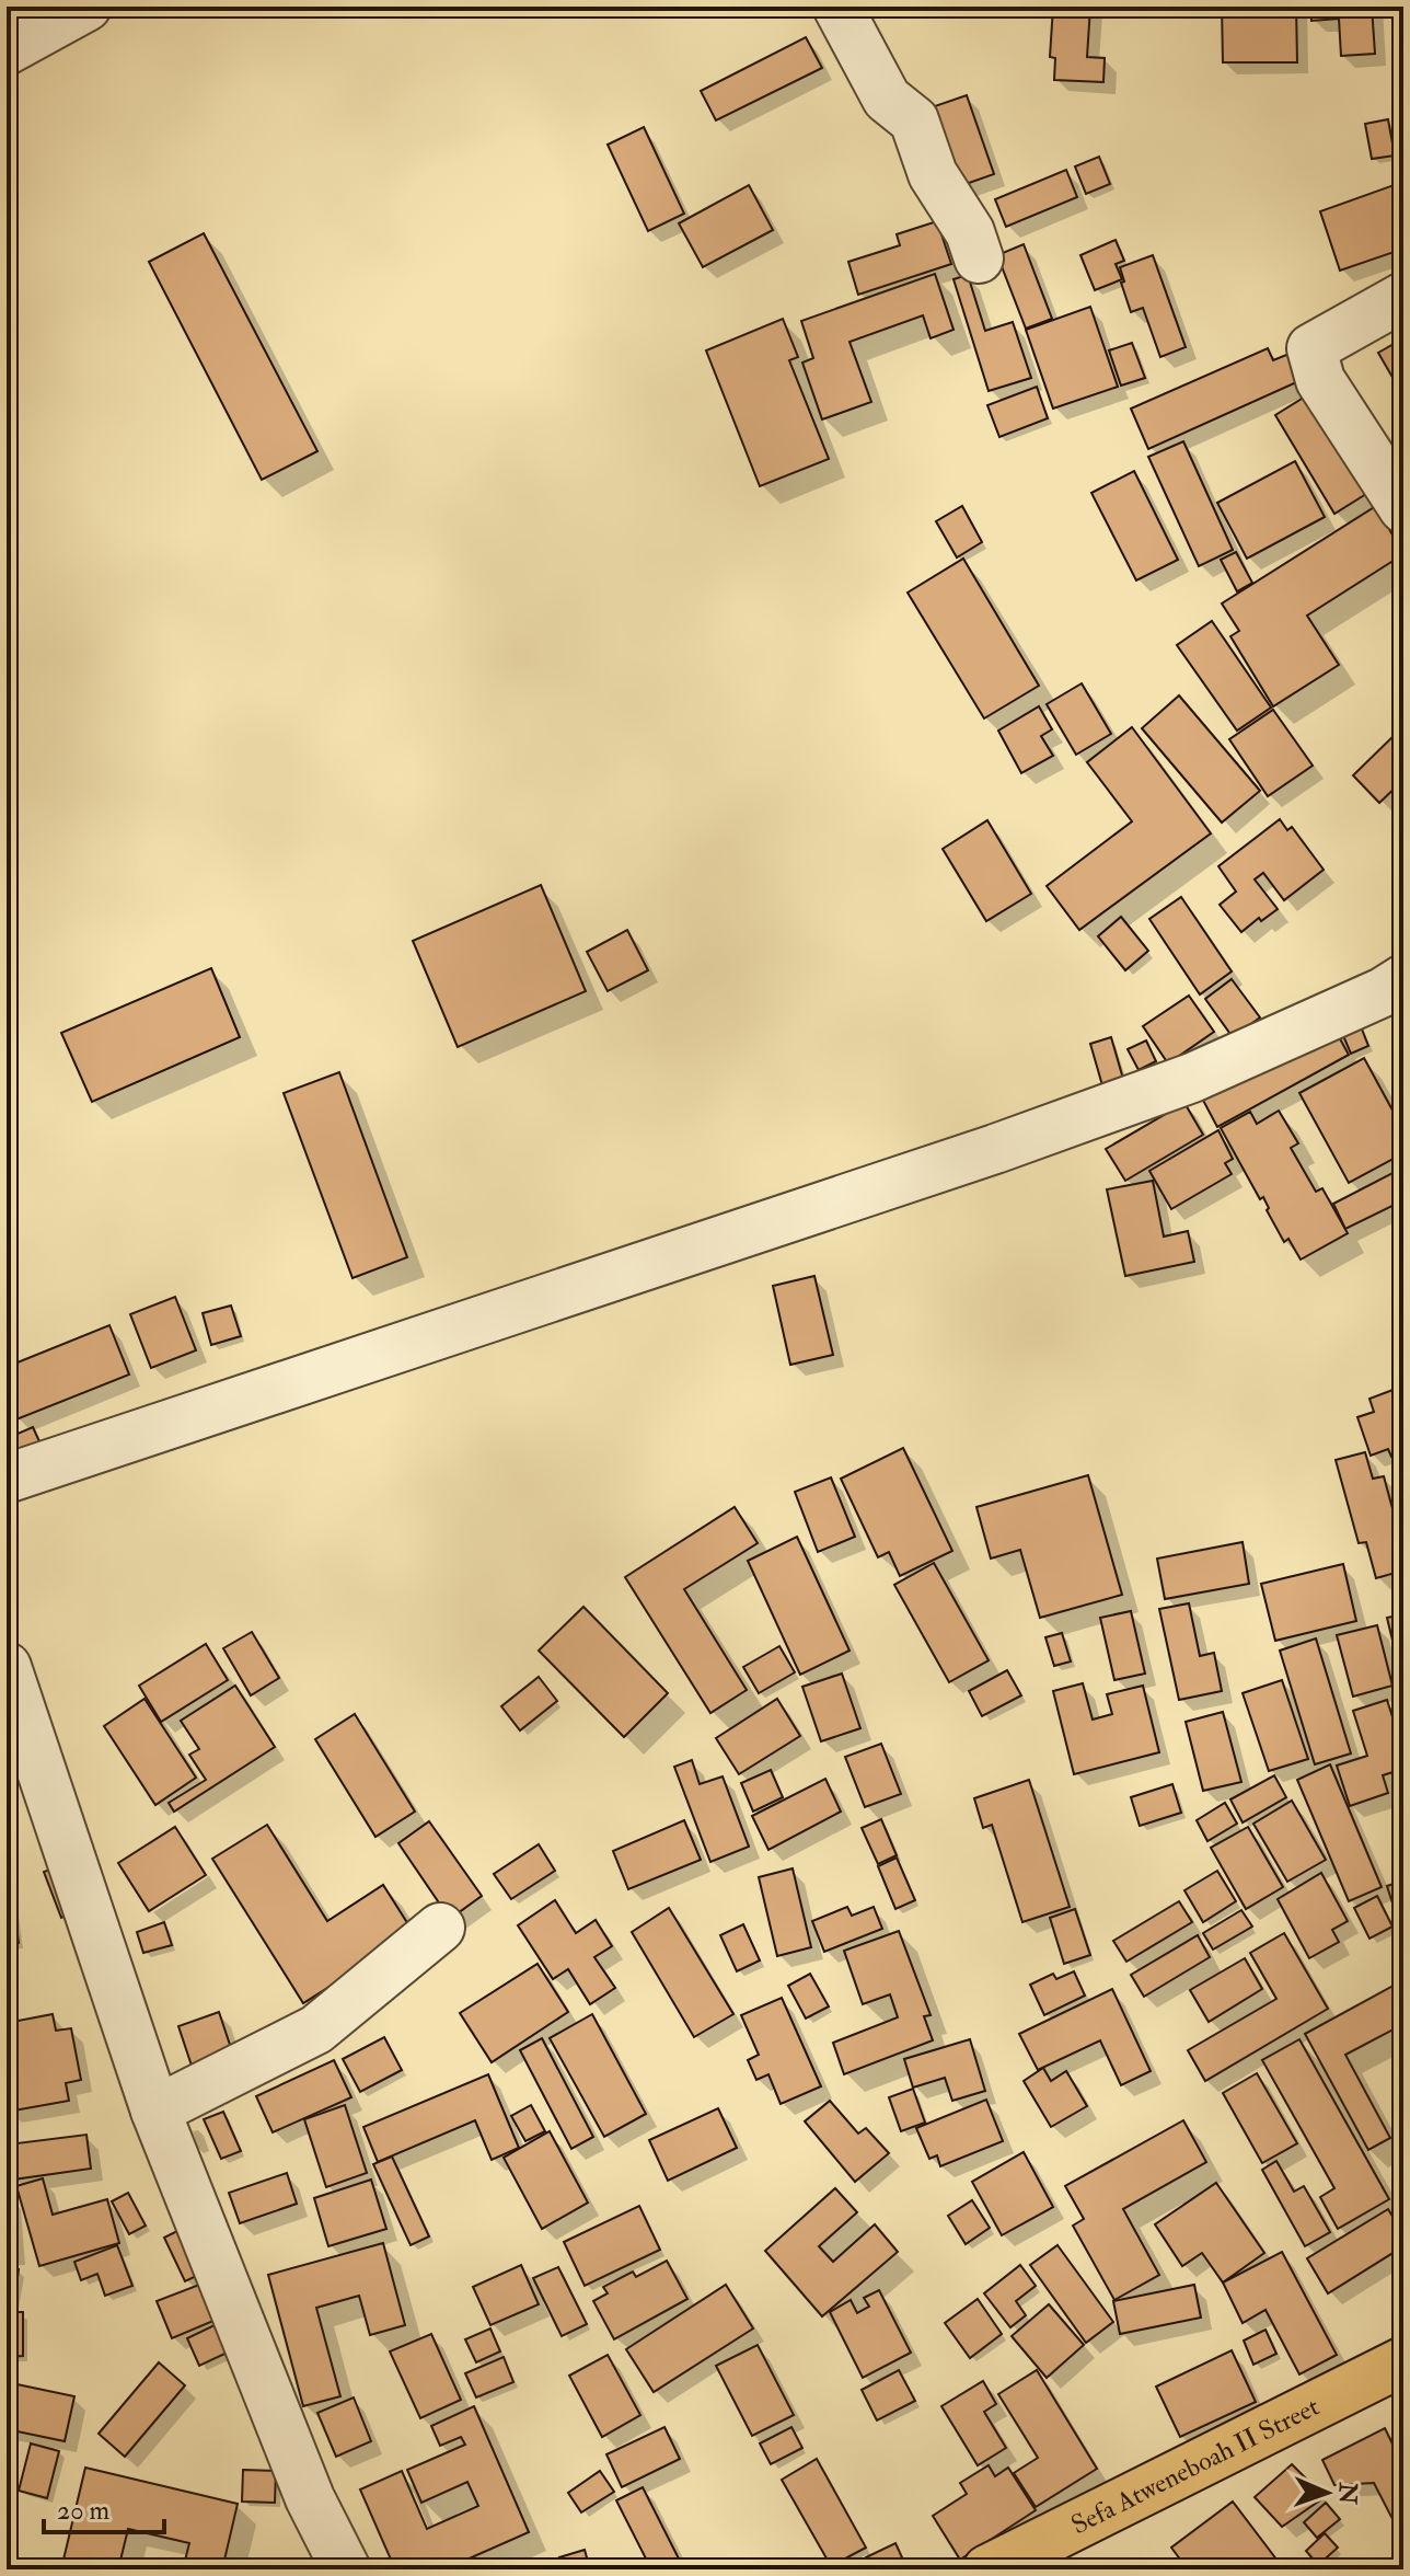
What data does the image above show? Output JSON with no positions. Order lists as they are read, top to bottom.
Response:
{
  "streets": {
    "main road": ["Sefa Atweneboah II Street"]
  },
  "scale_bar": "20 m",
  "north": "right"
}
